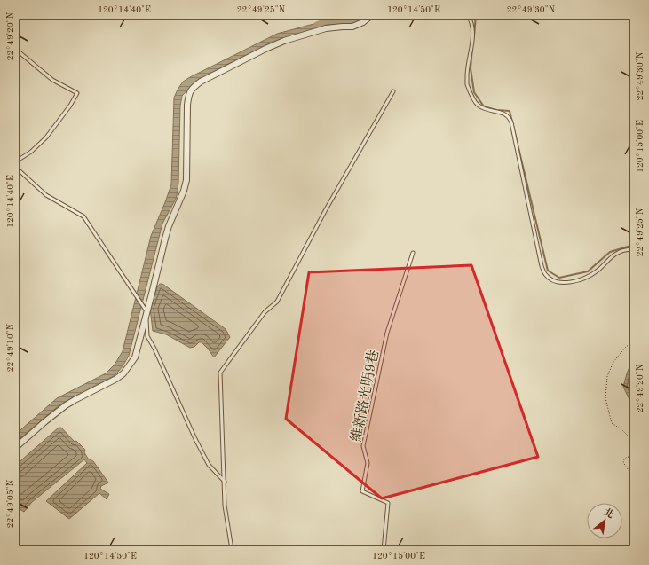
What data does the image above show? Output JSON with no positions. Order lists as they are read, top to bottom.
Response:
{
  "streets": {
    "lane": ["維新路光明9巷"]
  },
  "north": "top right",
  "coordinates": [
    "120°14'40\"E",
    "22°49'25\"N",
    "120°14'50\"E",
    "22°49'30\"N",
    "22°49'20\"N",
    "120°15'00\"E",
    "22°49'10\"N",
    "22°49'05\"N"
  ]
}
